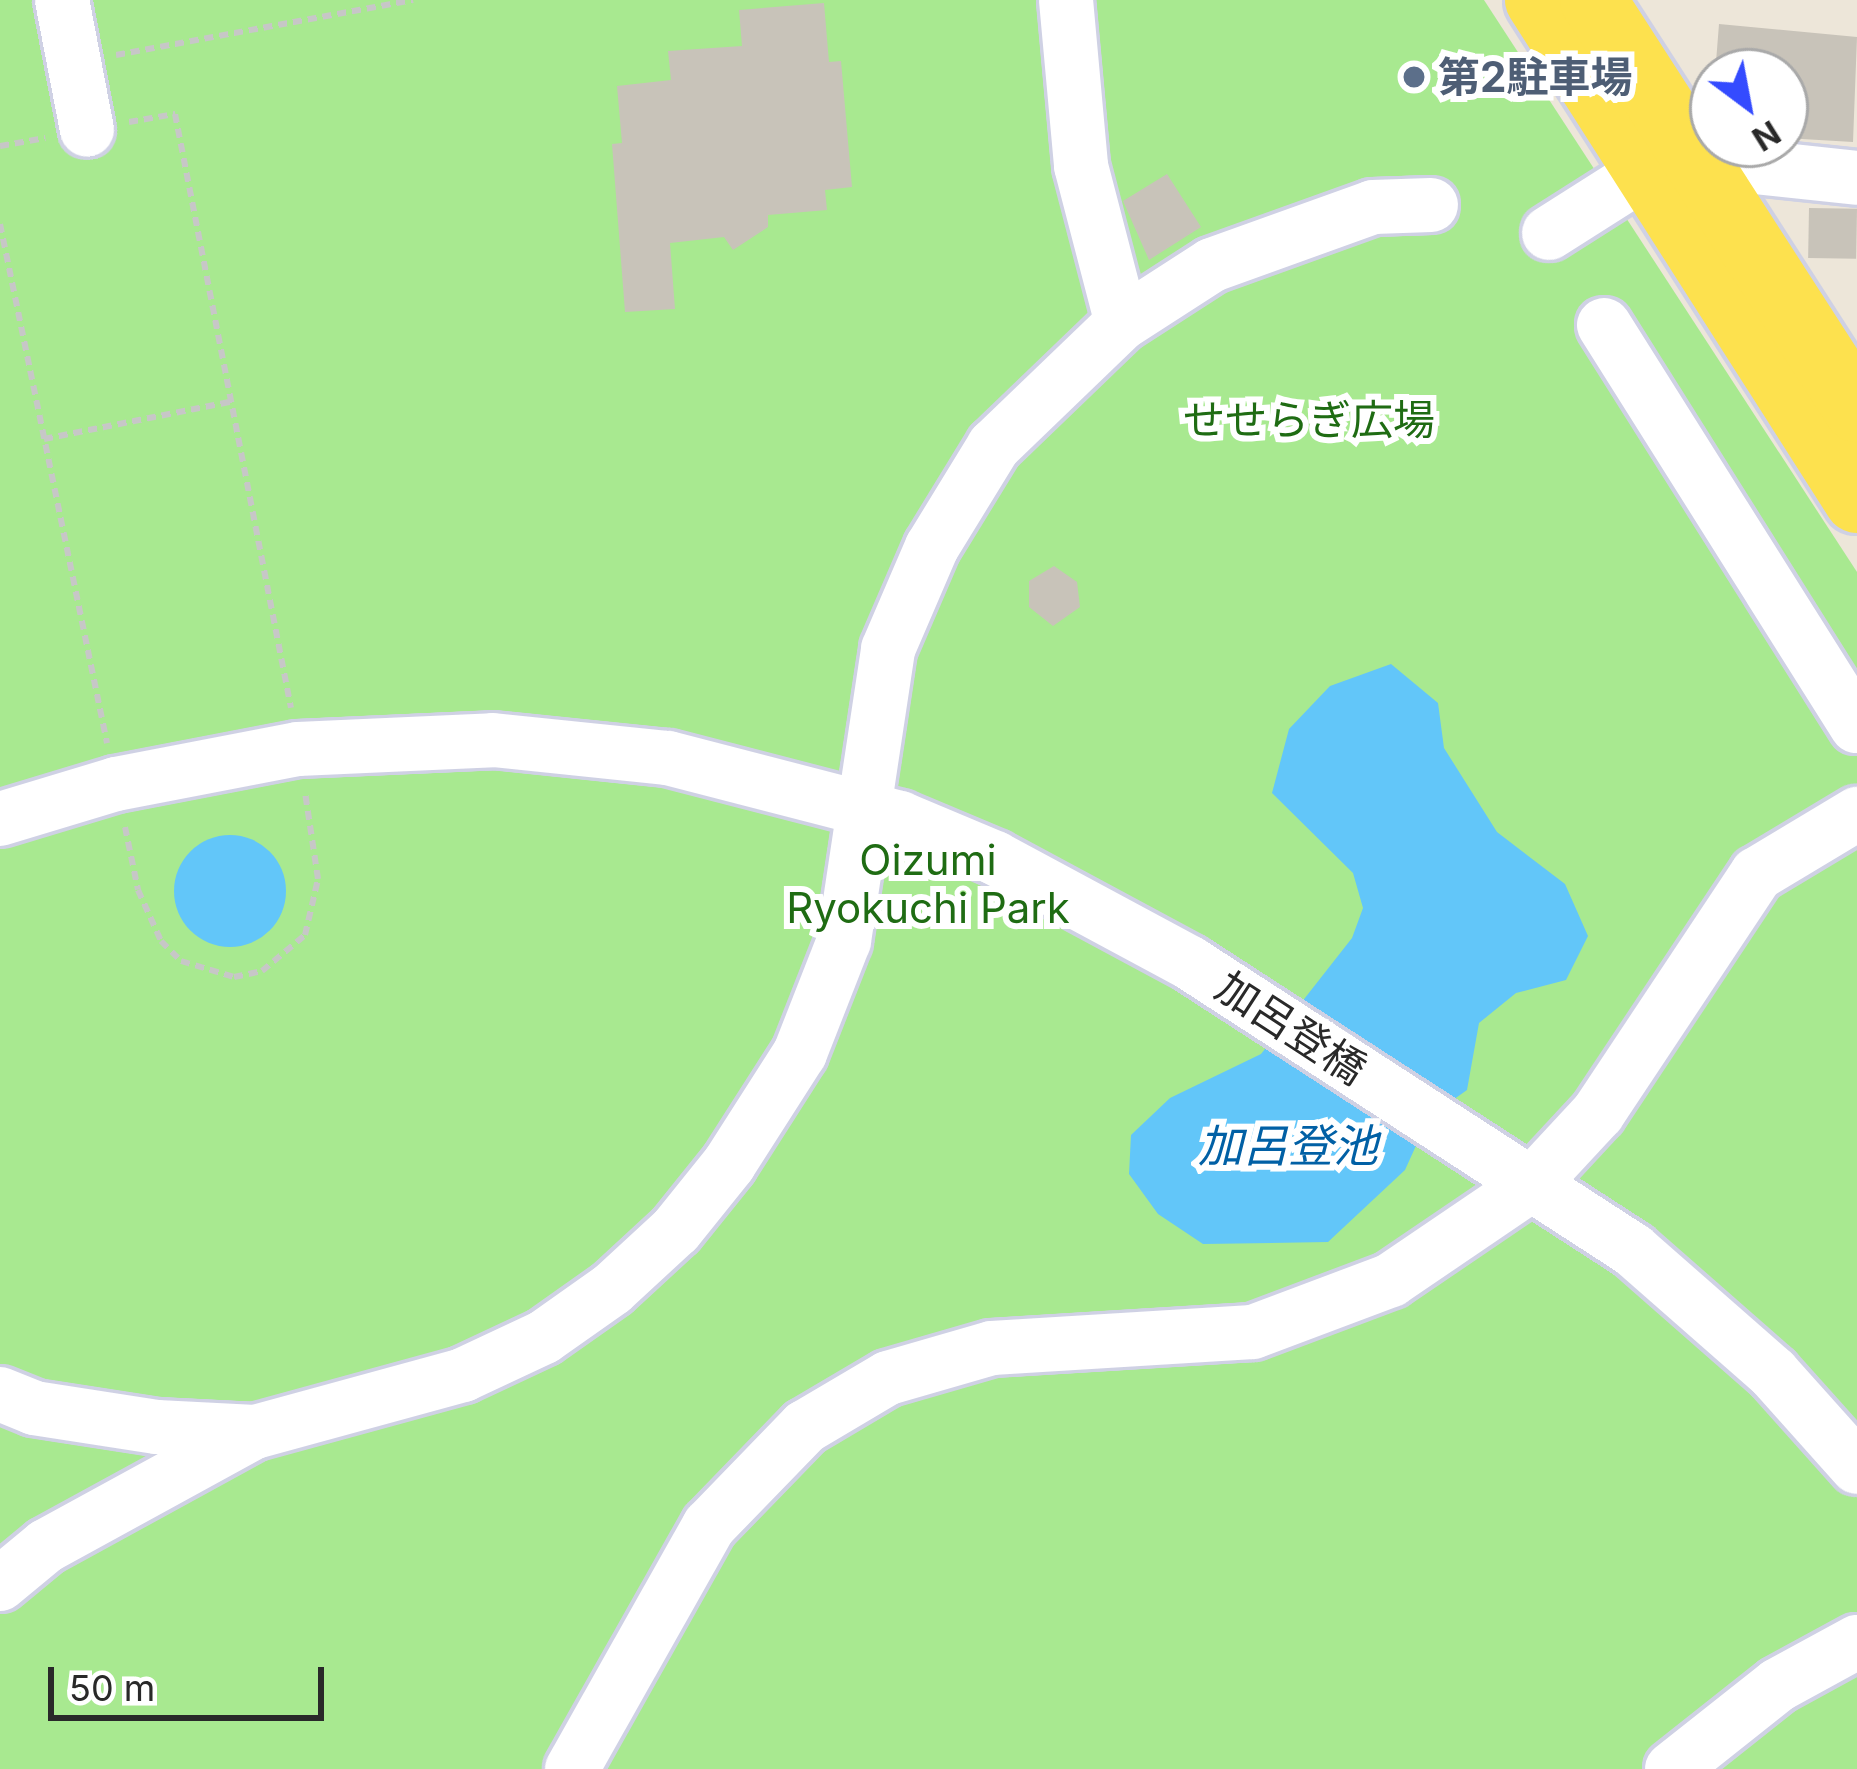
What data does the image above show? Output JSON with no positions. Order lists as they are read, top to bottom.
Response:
{
  "streets": {
    "street": ["加呂登橋"]
  },
  "water": ["加呂登池"],
  "parks": ["せせらぎ広場", "Oizumi Ryokuchi Park"],
  "places": ["第2駐車場"],
  "scale_bar": "50 m",
  "north": "bottom right"
}
